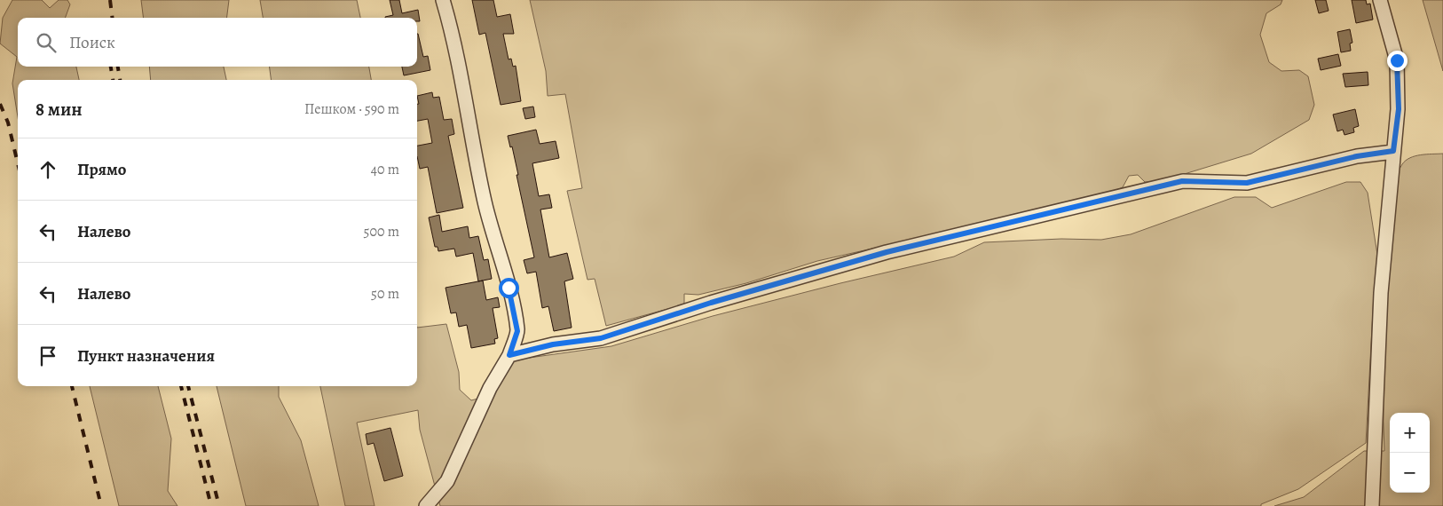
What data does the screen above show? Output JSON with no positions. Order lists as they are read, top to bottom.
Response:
{
  "page": {
    "search": "Поиск",
    "heading": ["8 мин", "Пешком · 590 m"],
    "list": [
      ["Прямо", "40 m"],
      ["Налево", "500 m"],
      ["Налево", "50 m"],
      "Пункт назначения"
    ],
    "map_buttons": ["+", "−"]
  }
}
